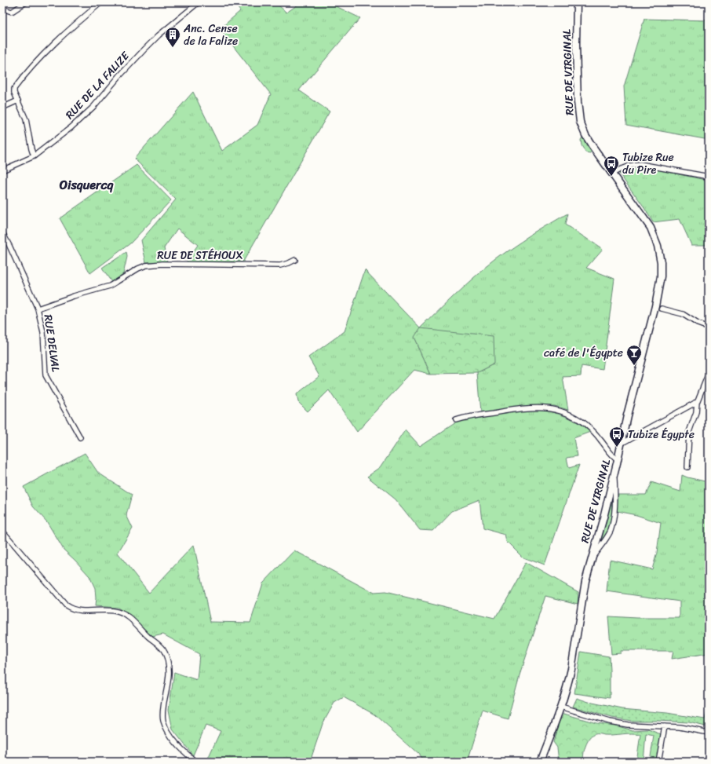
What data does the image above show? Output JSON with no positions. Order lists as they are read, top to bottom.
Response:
{
  "streets": {
    "street": [
      "RUE DE VIRGINAL",
      "RUE DE LA FALIZE",
      "RUE DE STÉHOUX",
      "RUE DELVAL"
    ]
  },
  "crossings": [
    ["RUE DE STÉHOUX", "RUE DELVAL"]
  ],
  "districts": ["Oisquercq"],
  "places": {
    "building": ["Anc. Cense de la Falize"],
    "bus stop": ["Tubize Rue du Pire", "Tubize Égypte"],
    "bar": ["café de l'Égypte"]
  }
}
